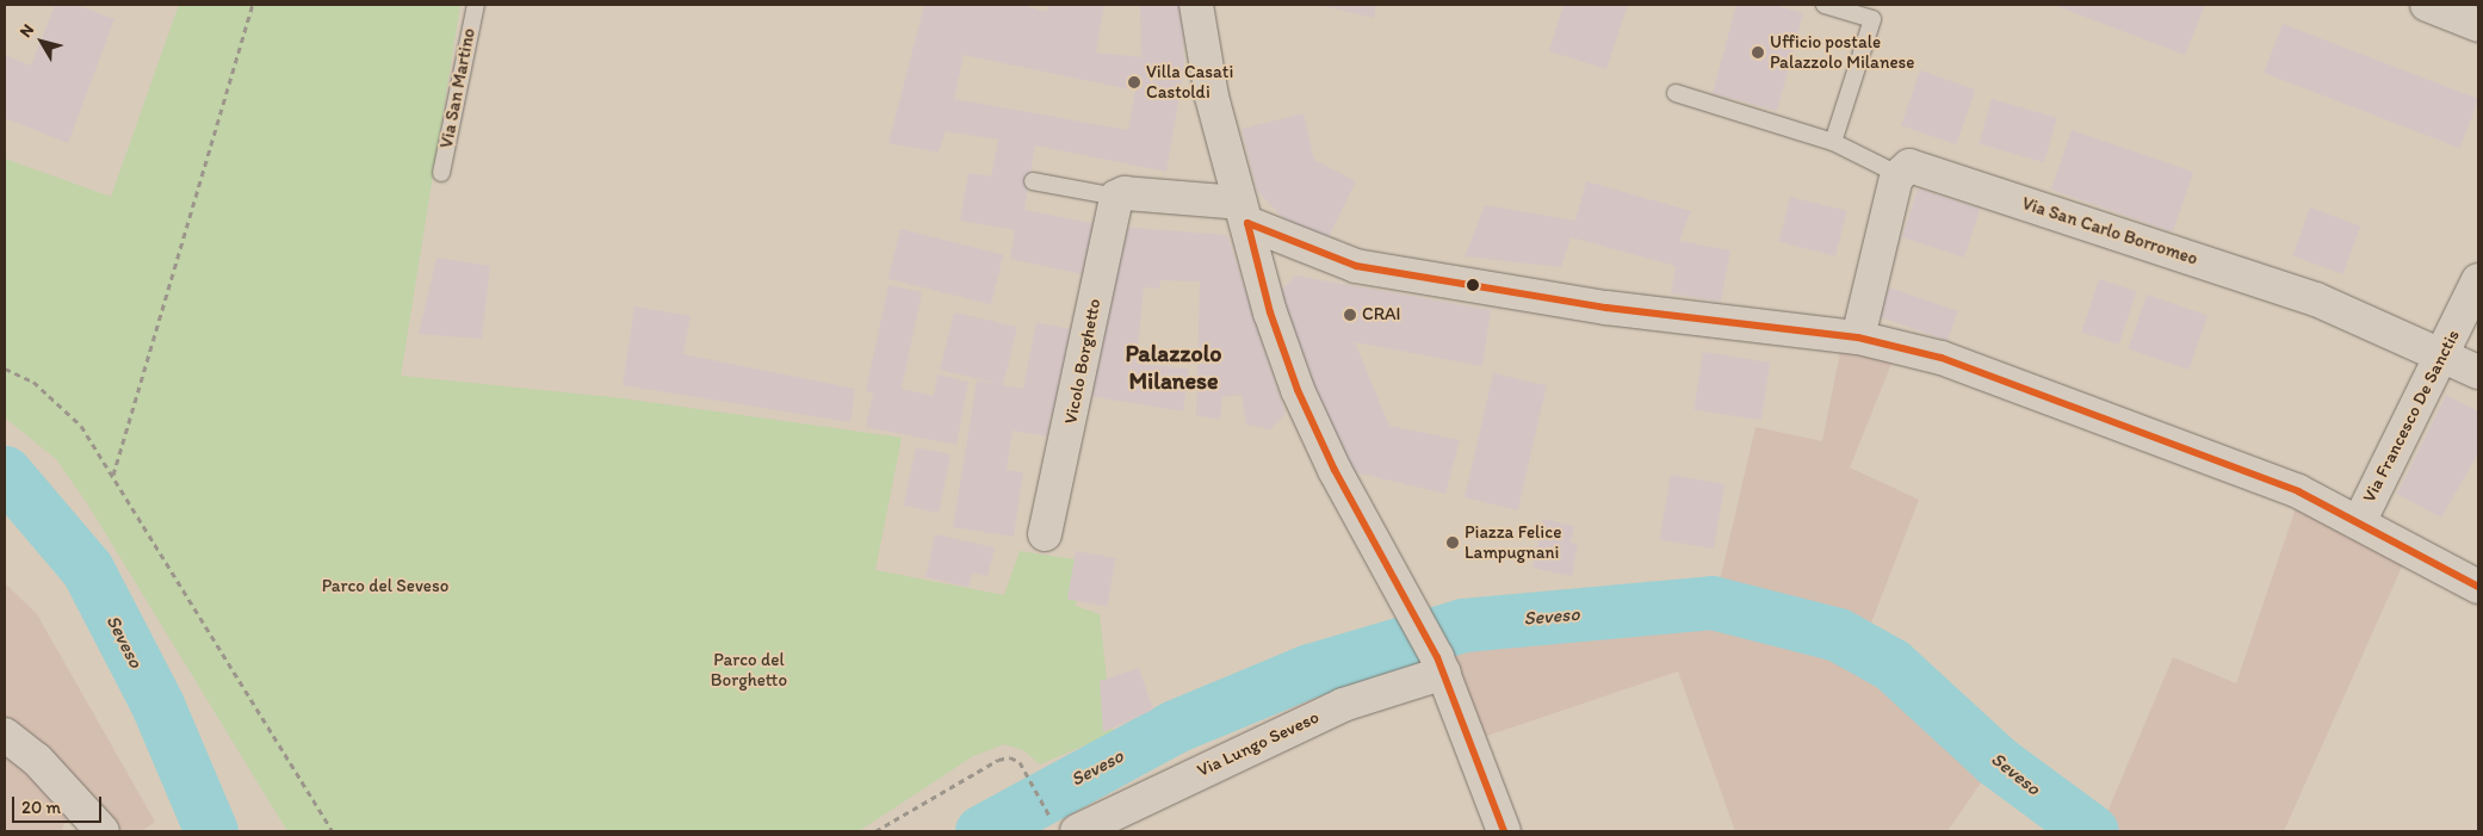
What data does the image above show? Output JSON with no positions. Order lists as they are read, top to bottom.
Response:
{
  "streets": {
    "street": [
      "Via San Carlo Borromeo",
      "Vicolo Borghetto",
      "Via Francesco De Sanctis",
      "Via Lungo Seveso"
    ],
    "lane": ["Via San Martino"]
  },
  "crossings": [
    ["Via San Carlo Borromeo", "Via Francesco De Sanctis"]
  ],
  "districts": ["Palazzolo Milanese"],
  "water": ["Seveso"],
  "parks": ["Parco del Seveso", "Parco del Borghetto"],
  "places": [
    "Ufficio postale Palazzolo Milanese",
    "Villa Casati Castoldi",
    "CRAI",
    "Piazza Felice Lampugnani"
  ],
  "scale_bar": "20 m",
  "north": "top left"
}
